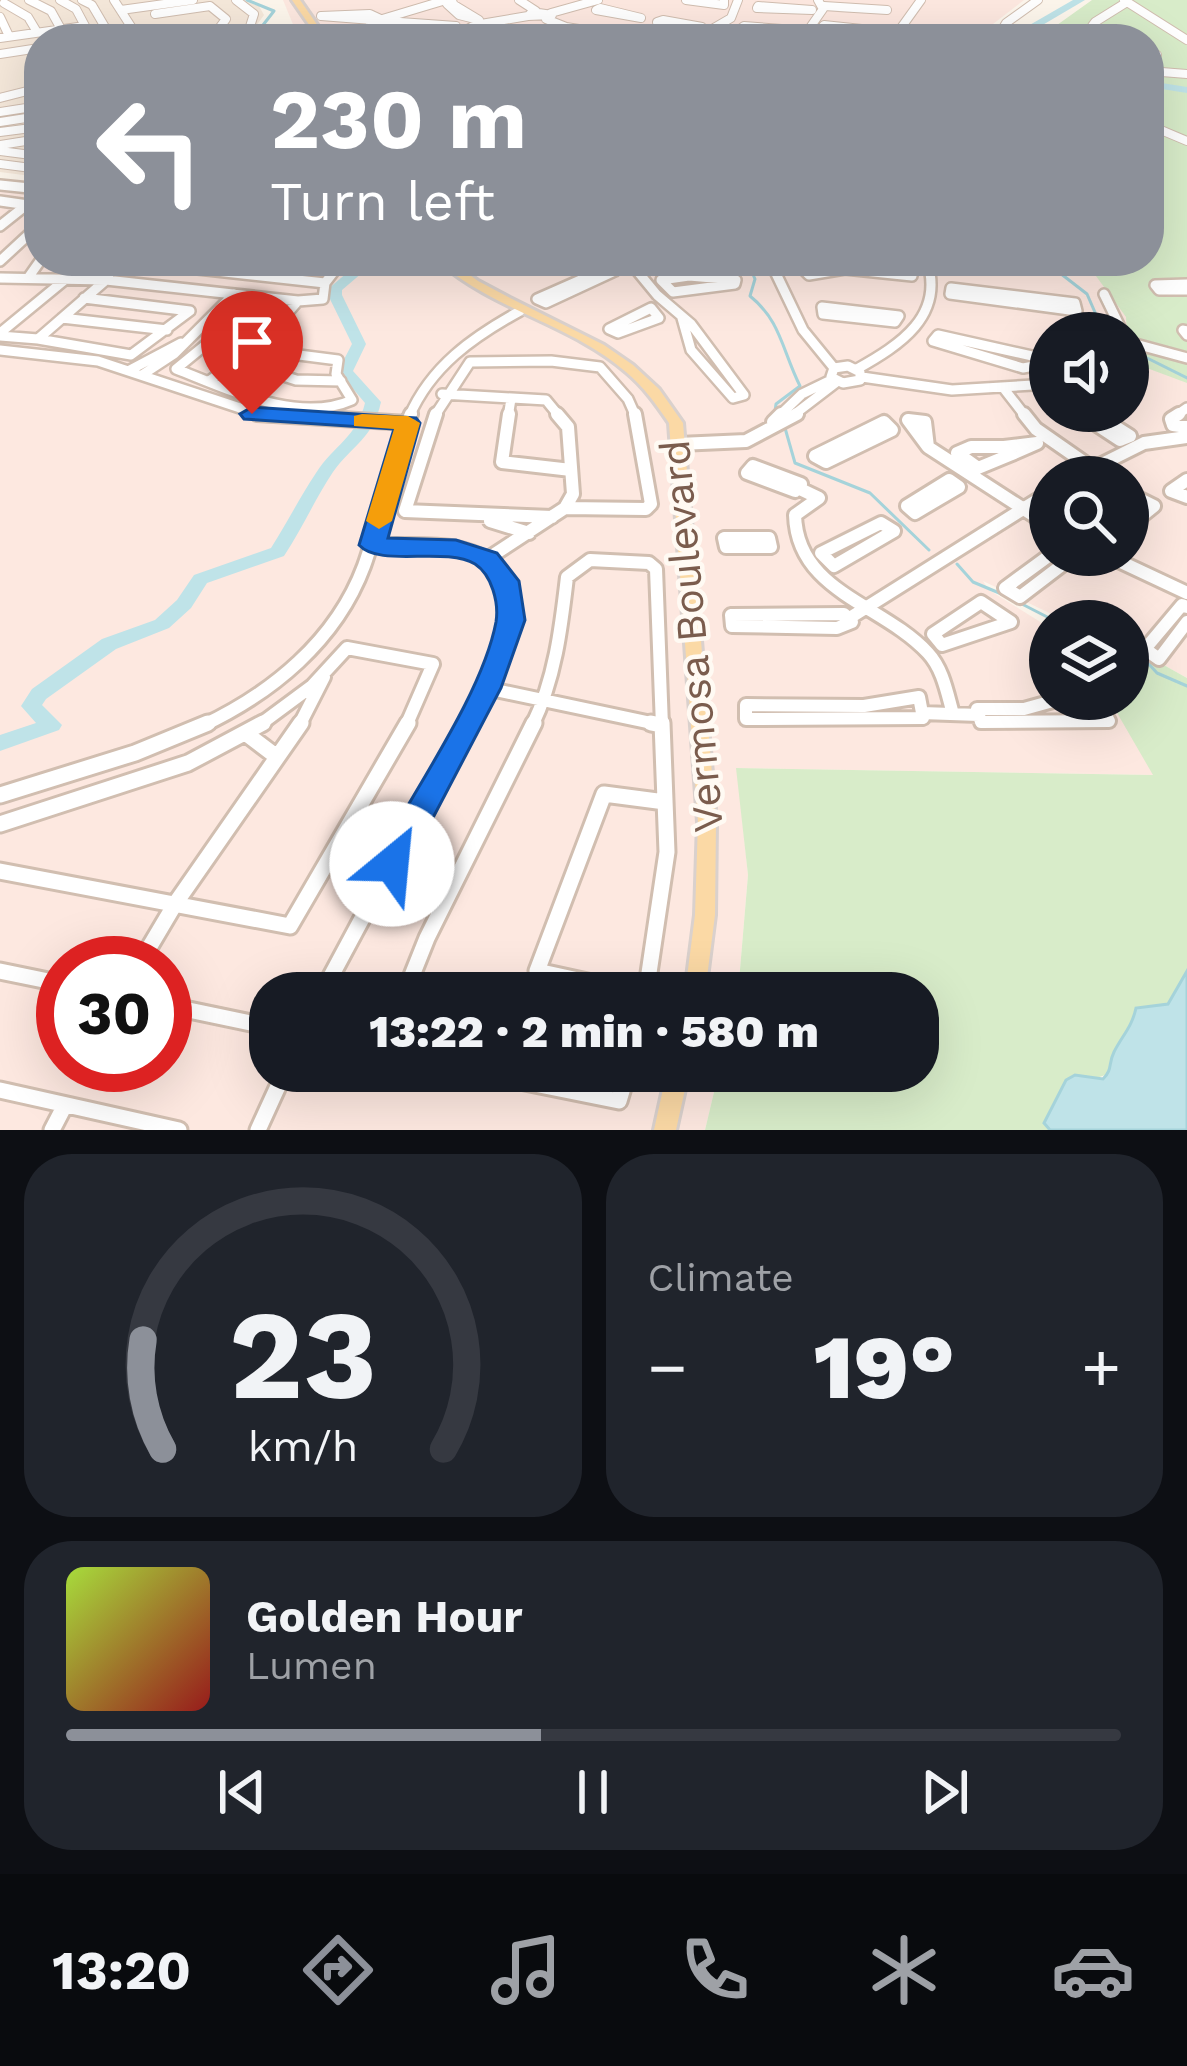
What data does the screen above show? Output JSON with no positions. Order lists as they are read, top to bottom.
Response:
{
  "streets": {
    "main road": ["Vermosa Boulevard"]
  },
  "page": {
    "turn": ["230 m", "Turn left"],
    "limit": "30",
    "trip": "13:22 · 2 min · 580 m",
    "tile": "Climate",
    "heat": ["−", "19°", "+"],
    "song": ["Golden Hour", "Lumen"],
    "tabs": "13:20",
    "gauge": ["23", "km/h"]
  }
}
